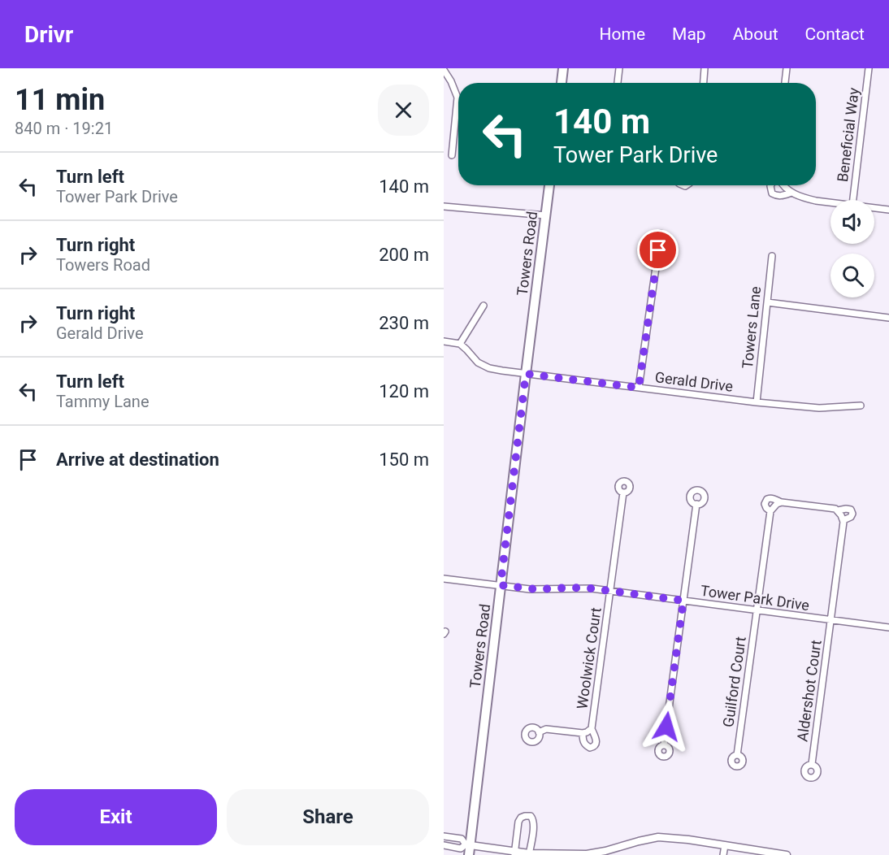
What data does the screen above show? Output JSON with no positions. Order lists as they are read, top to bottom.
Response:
{
  "streets": {
    "main road": ["Towers Road"],
    "street": [
      "Beneficial Way",
      "Towers Lane",
      "Gerald Drive",
      "Tower Park Drive",
      "Woolwick Court",
      "Guilford Court",
      "Aldershot Court"
    ]
  },
  "crossings": [
    ["Towers Road", "Gerald Drive"],
    ["Towers Road", "Tower Park Drive"],
    ["Towers Lane", "Gerald Drive"],
    ["Tower Park Drive", "Woolwick Court"],
    ["Tower Park Drive", "Guilford Court"],
    ["Tower Park Drive", "Aldershot Court"]
  ],
  "page": {
    "header": "Drivr",
    "nav": [
      "Home",
      "Map",
      "About",
      "Contact"
    ],
    "heading": ["11 min", "840 m · 19:21"],
    "turn": ["140 m", "Tower Park Drive"],
    "list": [
      {
        "name": "Turn left",
        "note": "Tower Park Drive",
        "value": "140 m"
      },
      {
        "name": "Turn right",
        "note": "Towers Road",
        "value": "200 m"
      },
      {
        "name": "Turn right",
        "note": "Gerald Drive",
        "value": "230 m"
      },
      {
        "name": "Turn left",
        "note": "Tammy Lane",
        "value": "120 m"
      },
      {
        "name": "Arrive at destination",
        "value": "150 m"
      }
    ],
    "buttons": ["Exit", "Share"]
  }
}
